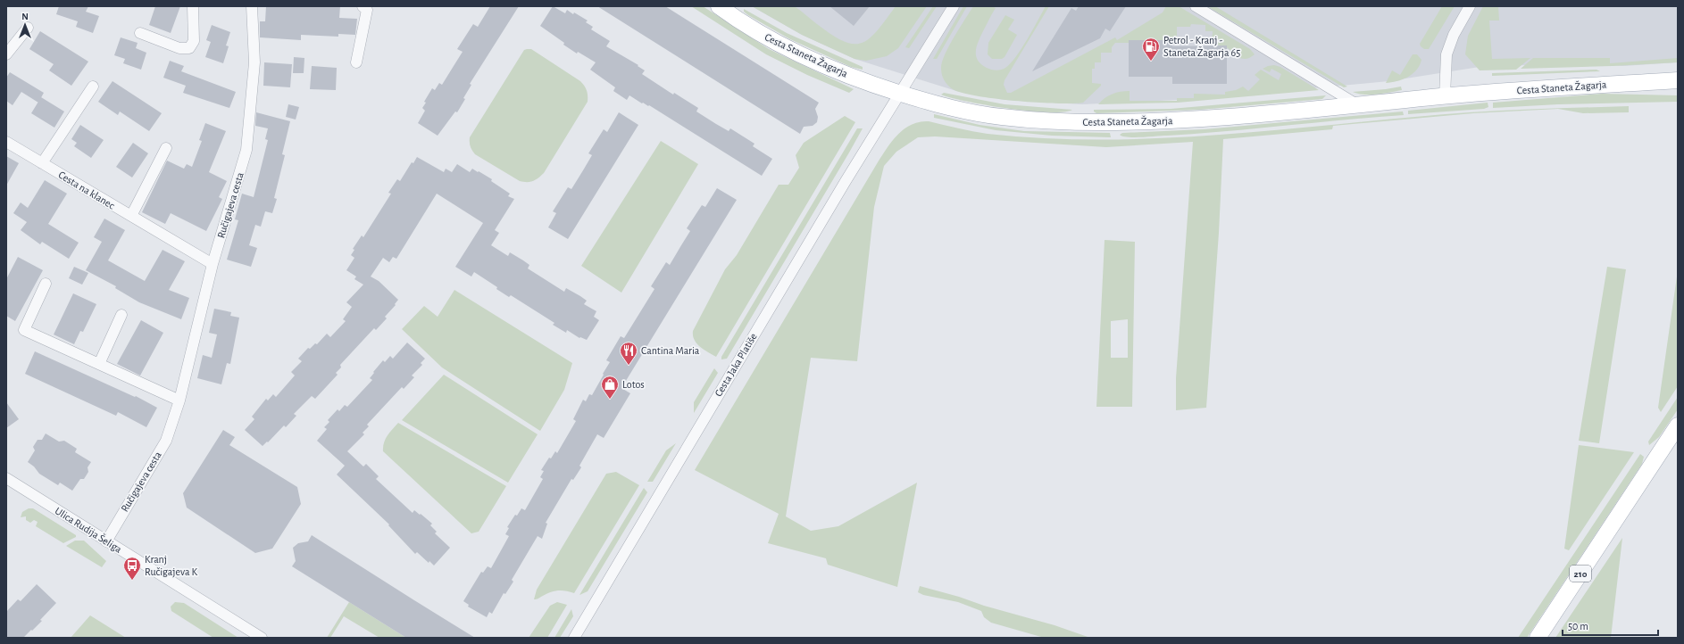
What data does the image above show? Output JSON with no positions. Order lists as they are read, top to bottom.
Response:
{
  "streets": {
    "main road": ["Cesta Staneta Žagarja", "210"],
    "street": [
      "Cesta na klanec",
      "Ručigajeva cesta",
      "Cesta Jaka Platiše",
      "Ulica Rudija Šeliga"
    ]
  },
  "crossings": [
    ["Cesta Staneta Žagarja", "Cesta Jaka Platiše"],
    ["Cesta na klanec", "Ručigajeva cesta"],
    ["Ručigajeva cesta", "Ulica Rudija Šeliga"]
  ],
  "places": {
    "fuel station": ["Petrol - Kranj - Staneta Žagarja 65"],
    "restaurant": ["Cantina Maria"],
    "shop": ["Lotos"],
    "bus stop": ["Kranj Ručigajeva K"]
  },
  "scale_bar": "50 m",
  "north": "top"
}
